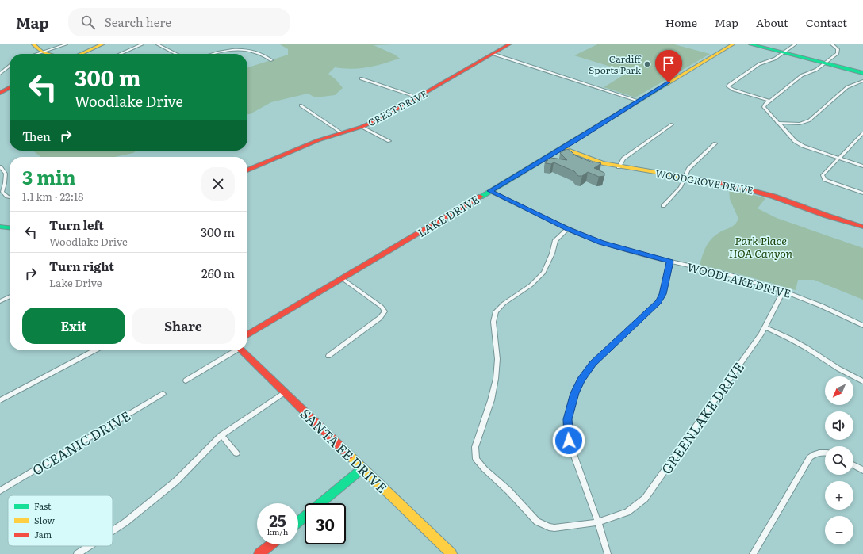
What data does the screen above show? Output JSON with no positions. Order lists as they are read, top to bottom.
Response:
{
  "streets": {
    "main road": [
      "CREST DRIVE",
      "WOODGROVE DRIVE",
      "LAKE DRIVE",
      "SANTA FE DRIVE"
    ],
    "street": ["WOODLAKE DRIVE", "GREENLAKE DRIVE", "OCEANIC DRIVE"]
  },
  "crossings": [
    ["WOODGROVE DRIVE", "LAKE DRIVE"],
    ["LAKE DRIVE", "WOODLAKE DRIVE"],
    ["WOODLAKE DRIVE", "GREENLAKE DRIVE"]
  ],
  "parks": ["Park Place HOA Canyon"],
  "places": ["Cardiff Sports Park"],
  "legend": ["Fast", "Slow", "Jam"],
  "north": "bottom left",
  "page": {
    "header": "Map",
    "search": "Search here",
    "nav": [
      "Home",
      "Map",
      "About",
      "Contact"
    ],
    "turn": ["300 m", "Woodlake Drive"],
    "then": "Then",
    "heading": ["3 min", "1.1 km · 22:18"],
    "list": [
      {
        "name": "Turn left",
        "note": "Woodlake Drive",
        "value": "300 m"
      },
      {
        "name": "Turn right",
        "note": "Lake Drive",
        "value": "260 m"
      }
    ],
    "buttons": ["Exit", "Share"],
    "map_buttons": ["+", "−"],
    "speed": "25 km/h",
    "limit": "30"
  }
}
